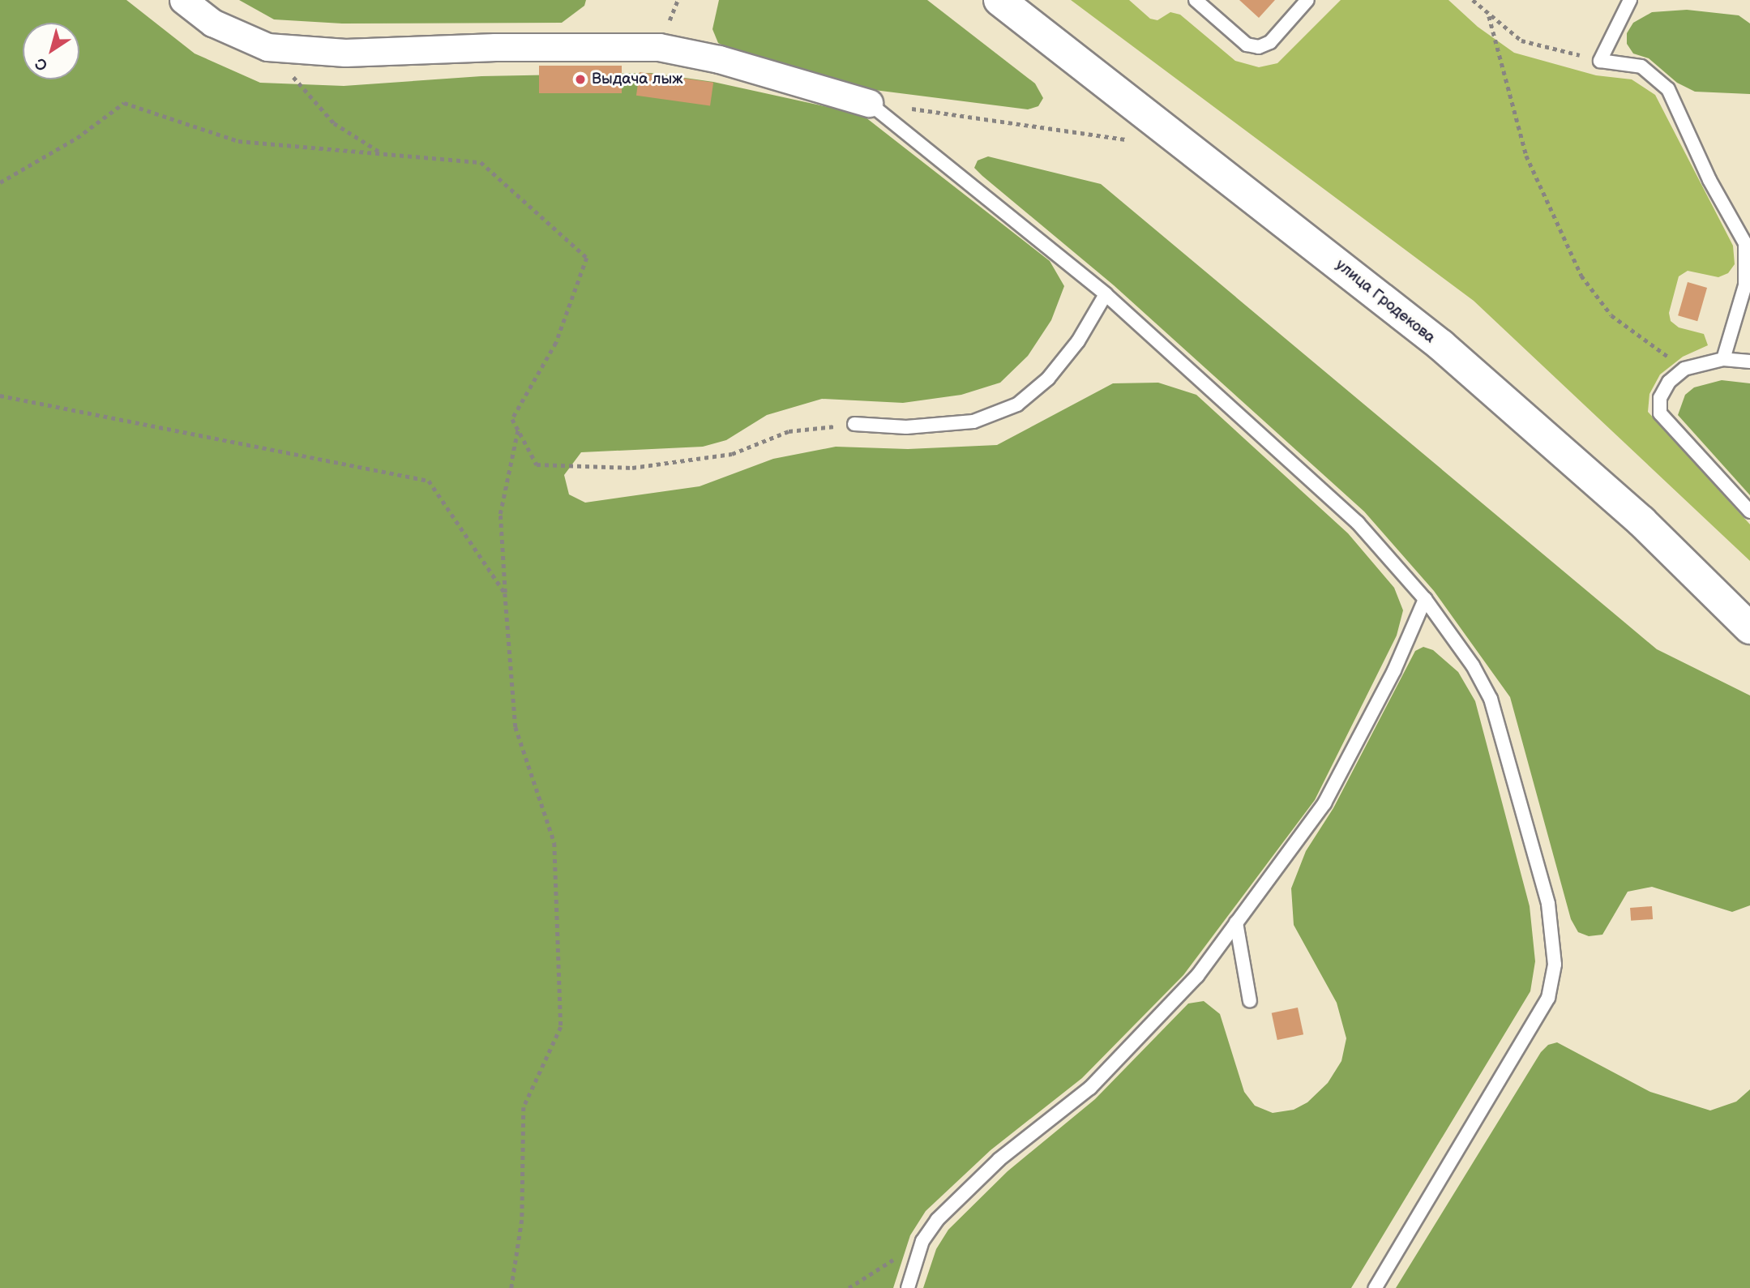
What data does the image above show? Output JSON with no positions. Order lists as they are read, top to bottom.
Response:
{
  "streets": {
    "main road": ["улица Гродекова"]
  },
  "places": ["Выдача лыж"],
  "north": "bottom left"
}
